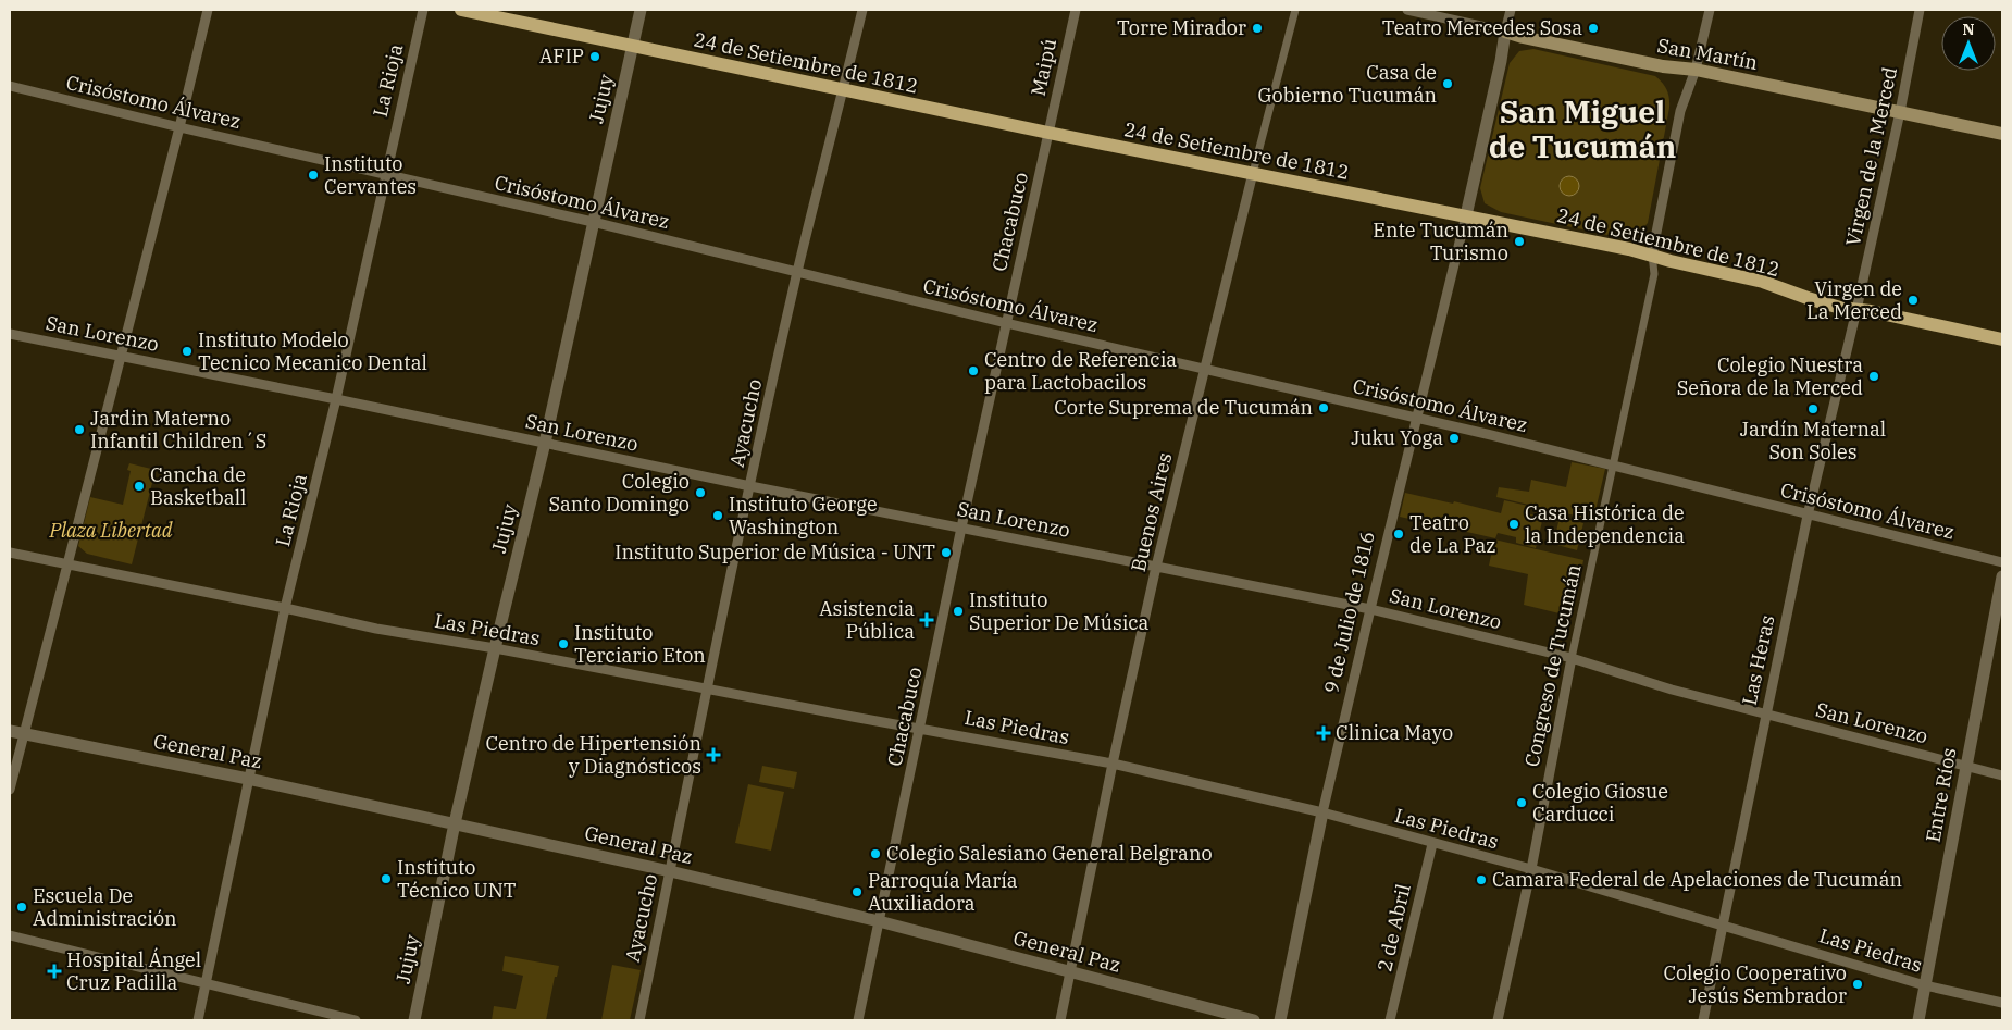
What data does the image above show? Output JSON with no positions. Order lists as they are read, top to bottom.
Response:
{
  "streets": {
    "main road": ["San Martín", "24 de Setiembre de 1812"],
    "street": [
      "Maipú",
      "La Rioja",
      "Jujuy",
      "Crisóstomo Álvarez",
      "Virgen de la Merced",
      "Chacabuco",
      "San Lorenzo",
      "Ayacucho",
      "Buenos Aires",
      "9 de Julio de 1816",
      "Las Piedras",
      "Las Heras",
      "Congreso de Tucumán",
      "General Paz",
      "Entre Ríos",
      "2 de Abril"
    ]
  },
  "crossings": [
    ["San Martín", "Virgen de la Merced"],
    ["24 de Setiembre de 1812", "Maipú"],
    ["24 de Setiembre de 1812", "Jujuy"],
    ["24 de Setiembre de 1812", "Virgen de la Merced"],
    ["24 de Setiembre de 1812", "Chacabuco"],
    ["24 de Setiembre de 1812", "Ayacucho"],
    ["24 de Setiembre de 1812", "Buenos Aires"],
    ["24 de Setiembre de 1812", "9 de Julio de 1816"],
    ["24 de Setiembre de 1812", "Las Heras"],
    ["24 de Setiembre de 1812", "Congreso de Tucumán"],
    ["Maipú", "Chacabuco"],
    ["La Rioja", "Crisóstomo Álvarez"],
    ["La Rioja", "San Lorenzo"],
    ["La Rioja", "Las Piedras"],
    ["La Rioja", "General Paz"],
    ["Jujuy", "Crisóstomo Álvarez"],
    ["Jujuy", "San Lorenzo"],
    ["Jujuy", "Las Piedras"],
    ["Jujuy", "General Paz"],
    ["Crisóstomo Álvarez", "Chacabuco"],
    ["Crisóstomo Álvarez", "Ayacucho"],
    ["Crisóstomo Álvarez", "Buenos Aires"],
    ["Crisóstomo Álvarez", "9 de Julio de 1816"],
    ["Crisóstomo Álvarez", "Las Heras"],
    ["Crisóstomo Álvarez", "Congreso de Tucumán"],
    ["Virgen de la Merced", "Las Heras"],
    ["Chacabuco", "San Lorenzo"],
    ["Chacabuco", "Las Piedras"],
    ["Chacabuco", "General Paz"],
    ["San Lorenzo", "Ayacucho"],
    ["San Lorenzo", "Buenos Aires"],
    ["San Lorenzo", "9 de Julio de 1816"],
    ["San Lorenzo", "Las Heras"],
    ["San Lorenzo", "Congreso de Tucumán"],
    ["San Lorenzo", "Entre Ríos"],
    ["Ayacucho", "Las Piedras"],
    ["Ayacucho", "General Paz"],
    ["Buenos Aires", "Las Piedras"],
    ["Buenos Aires", "General Paz"],
    ["9 de Julio de 1816", "Las Piedras"],
    ["Las Piedras", "Las Heras"],
    ["Las Piedras", "Congreso de Tucumán"],
    ["Las Piedras", "Entre Ríos"],
    ["Las Piedras", "2 de Abril"]
  ],
  "districts": ["San Miguel de Tucumán"],
  "parks": ["Plaza Libertad"],
  "places": {
    "other": [
      "Torre Mirador",
      "Teatro Mercedes Sosa",
      "AFIP",
      "Casa de Gobierno Tucumán",
      "Instituto Cervantes",
      "Ente Tucumán Turismo",
      "Virgen de La Merced",
      "Instituto Modelo Tecnico Mecanico Dental",
      "Centro de Referencia para Lactobacilos",
      "Colegio Nuestra Señora de la Merced",
      "Corte Suprema de Tucumán",
      "Jardín Maternal Son Soles",
      "Jardin Materno Infantil Children´S",
      "Juku Yoga",
      "Cancha de Basketball",
      "Colegio Santo Domingo",
      "Instituto George Washington",
      "Casa Histórica de la Independencia",
      "Teatro de La Paz",
      "Instituto Superior de Música - UNT",
      "Instituto Superior De Música",
      "Instituto Terciario Eton",
      "Colegio Giosue Carducci",
      "Colegio Salesiano General Belgrano",
      "Instituto Técnico UNT",
      "Camara Federal de Apelaciones de Tucumán",
      "Parroquía María Auxiliadora",
      "Escuela De Administración",
      "Colegio Cooperativo Jesús Sembrador"
    ],
    "health": [
      "Asistencia Pública",
      "Clinica Mayo",
      "Centro de Hipertensión y Diagnósticos",
      "Hospital Ángel Cruz Padilla"
    ]
  },
  "north": "top"
}
